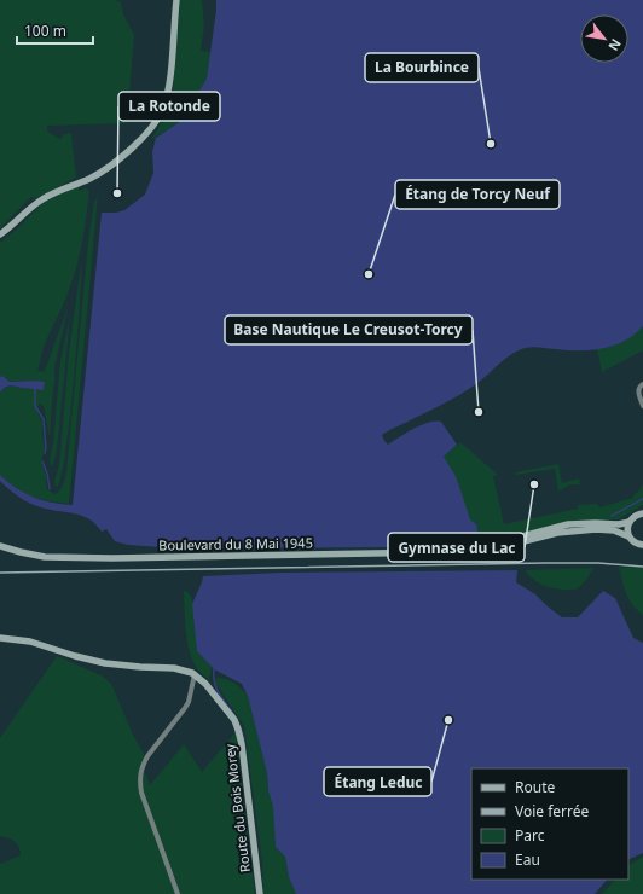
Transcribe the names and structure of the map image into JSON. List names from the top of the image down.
{
  "streets": {
    "main road": ["Boulevard du 8 Mai 1945", "Route du Bois Morey"]
  },
  "places": [
    "La Bourbince",
    "La Rotonde",
    "Étang de Torcy Neuf",
    "Base Nautique Le Creusot-Torcy",
    "Gymnase du Lac",
    "Étang Leduc"
  ],
  "legend": [
    "Route",
    "Voie ferrée",
    "Parc",
    "Eau"
  ],
  "scale_bar": "100 m",
  "north": "bottom right"
}
